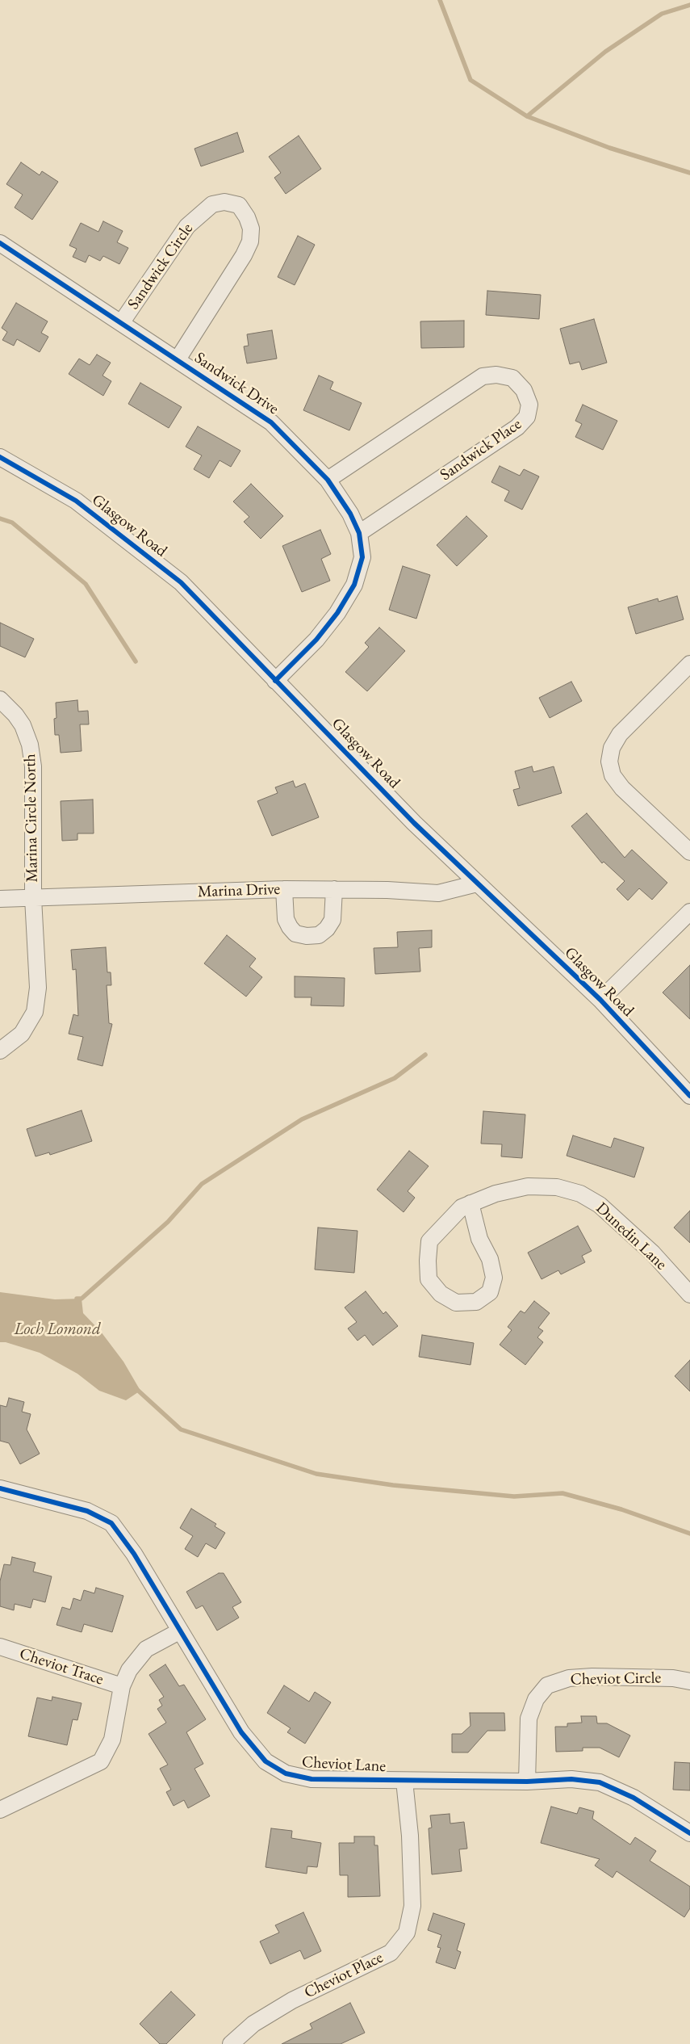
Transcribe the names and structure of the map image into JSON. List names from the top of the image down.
{
  "streets": {
    "street": [
      "Sandwick Circle",
      "Sandwick Drive",
      "Sandwick Place",
      "Glasgow Road",
      "Marina Circle North",
      "Marina Drive",
      "Dunedin Lane",
      "Cheviot Trace",
      "Cheviot Circle",
      "Cheviot Lane",
      "Cheviot Place"
    ]
  },
  "crossings": [
    ["Sandwick Circle", "Sandwick Drive"],
    ["Sandwick Drive", "Sandwick Place"],
    ["Sandwick Drive", "Glasgow Road"],
    ["Glasgow Road", "Marina Drive"],
    ["Marina Circle North", "Marina Drive"],
    ["Cheviot Circle", "Cheviot Lane"],
    ["Cheviot Lane", "Cheviot Place"]
  ],
  "water": ["Loch Lomond"]
}
